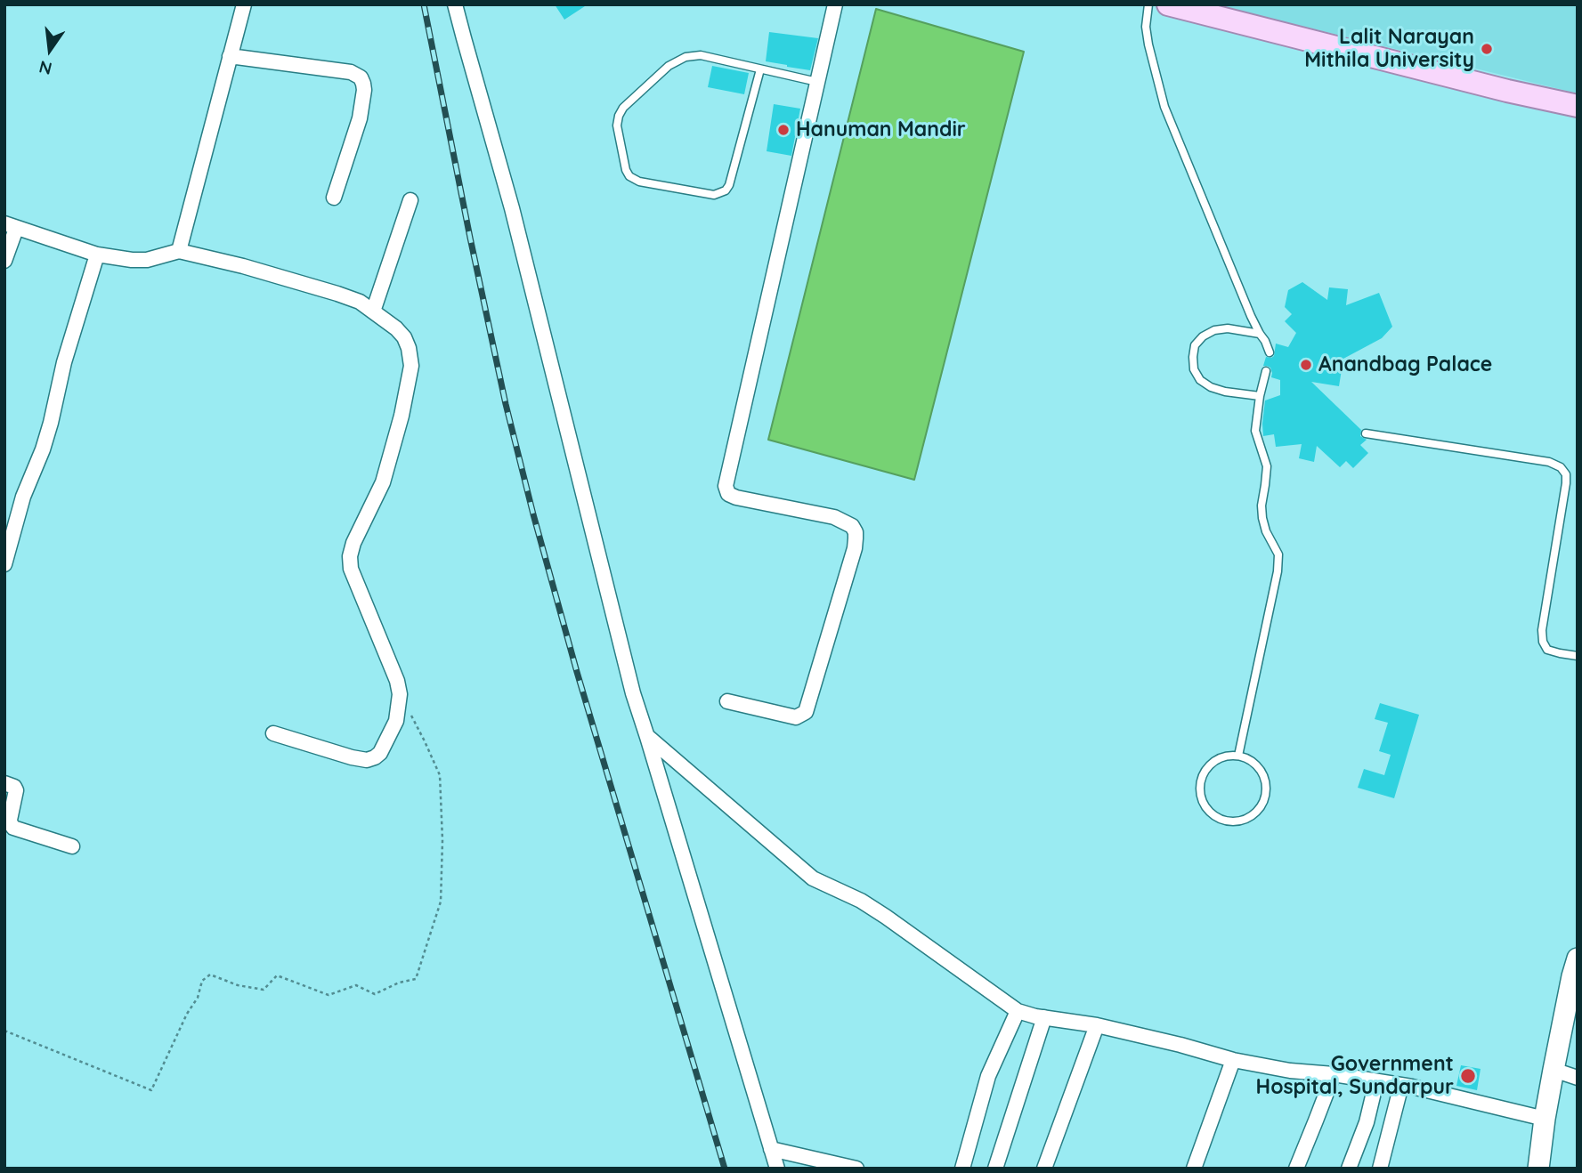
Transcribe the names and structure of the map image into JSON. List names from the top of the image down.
{
  "places": [
    "Lalit Narayan Mithila University",
    "Hanuman Mandir",
    "Anandbag Palace",
    "Government Hospital, Sundarpur"
  ],
  "north": "bottom"
}
